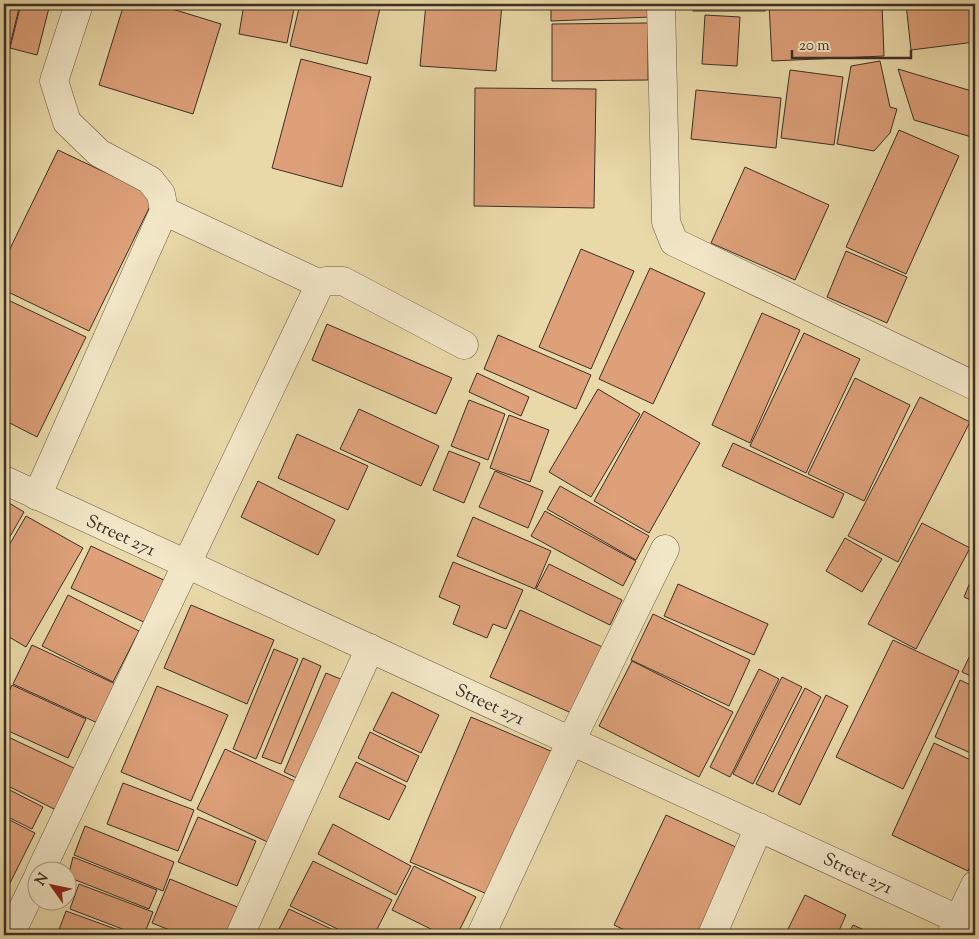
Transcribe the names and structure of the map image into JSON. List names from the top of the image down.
{
  "streets": {
    "street": ["Street 271"]
  },
  "scale_bar": "20 m",
  "north": "top left"
}
